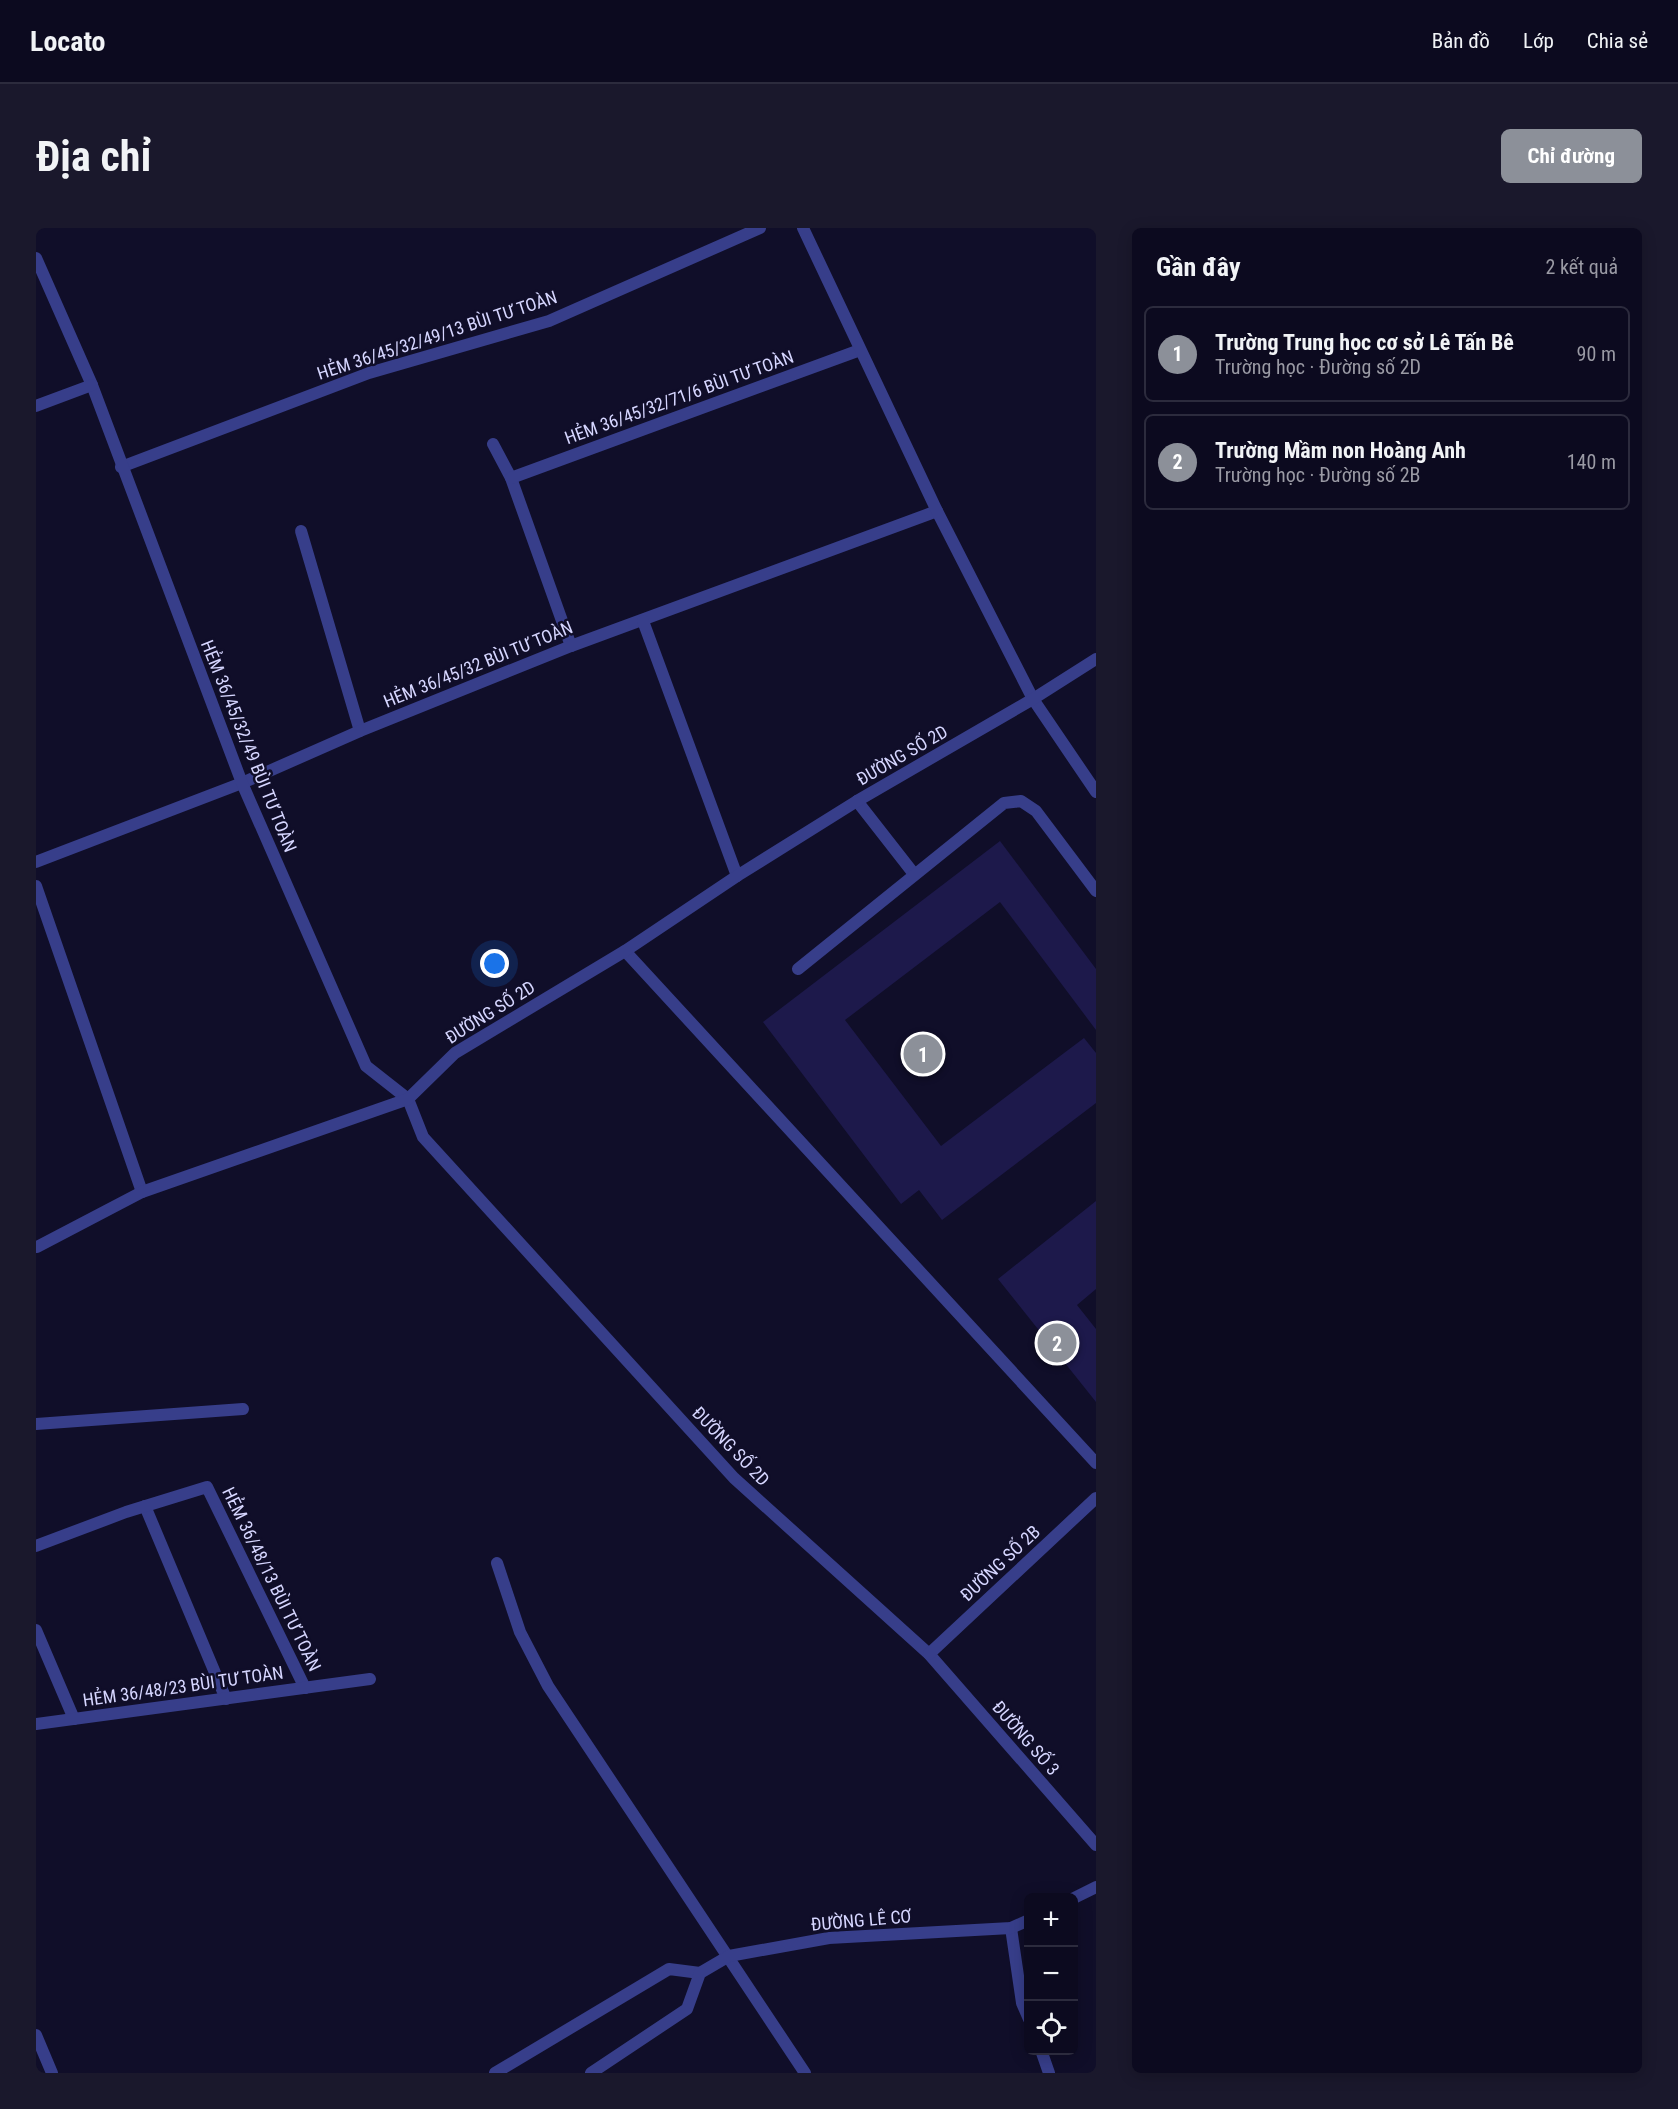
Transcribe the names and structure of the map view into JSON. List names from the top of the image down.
{
  "streets": {
    "street": [
      "HẺM 36/45/32/49/13 BÙI TƯ TOÀN",
      "HẺM 36/45/32/71/6 BÙI TƯ TOÀN",
      "HẺM 36/45/32 BÙI TƯ TOÀN",
      "HẺM 36/45/32/49 BÙI TƯ TOÀN",
      "ĐƯỜNG SỐ 2D",
      "ĐƯỜNG SỐ 2B",
      "HẺM 36/48/13 BÙI TƯ TOÀN",
      "HẺM 36/48/23 BÙI TƯ TOÀN",
      "ĐƯỜNG SỐ 3",
      "ĐƯỜNG LÊ CƠ"
    ]
  },
  "crossings": [
    ["HẺM 36/45/32/49/13 BÙI TƯ TOÀN", "HẺM 36/45/32/49 BÙI TƯ TOÀN"],
    ["HẺM 36/45/32 BÙI TƯ TOÀN", "HẺM 36/45/32/49 BÙI TƯ TOÀN"],
    ["HẺM 36/45/32/49 BÙI TƯ TOÀN", "ĐƯỜNG SỐ 2D"],
    ["ĐƯỜNG SỐ 2D", "ĐƯỜNG SỐ 2B"],
    ["ĐƯỜNG SỐ 2D", "ĐƯỜNG SỐ 3"],
    ["ĐƯỜNG SỐ 2B", "ĐƯỜNG SỐ 3"],
    ["HẺM 36/48/13 BÙI TƯ TOÀN", "HẺM 36/48/23 BÙI TƯ TOÀN"]
  ],
  "page": {
    "header": "Locato",
    "nav": ["Bản đồ", "Lớp", "Chia sẻ"],
    "buttons": "Chỉ đường",
    "title": "Địa chỉ",
    "heading": ["Gần đây", "2 kết quả"],
    "list": [
      {
        "mark": "1",
        "name": "Trường Trung học cơ sở Lê Tấn Bê",
        "note": "Trường học · Đường số 2D",
        "value": "90 m"
      },
      {
        "mark": "2",
        "name": "Trường Mầm non Hoàng Anh",
        "note": "Trường học · Đường số 2B",
        "value": "140 m"
      }
    ],
    "pins": ["1", "2"],
    "map_buttons": ["+", "−"]
  }
}
